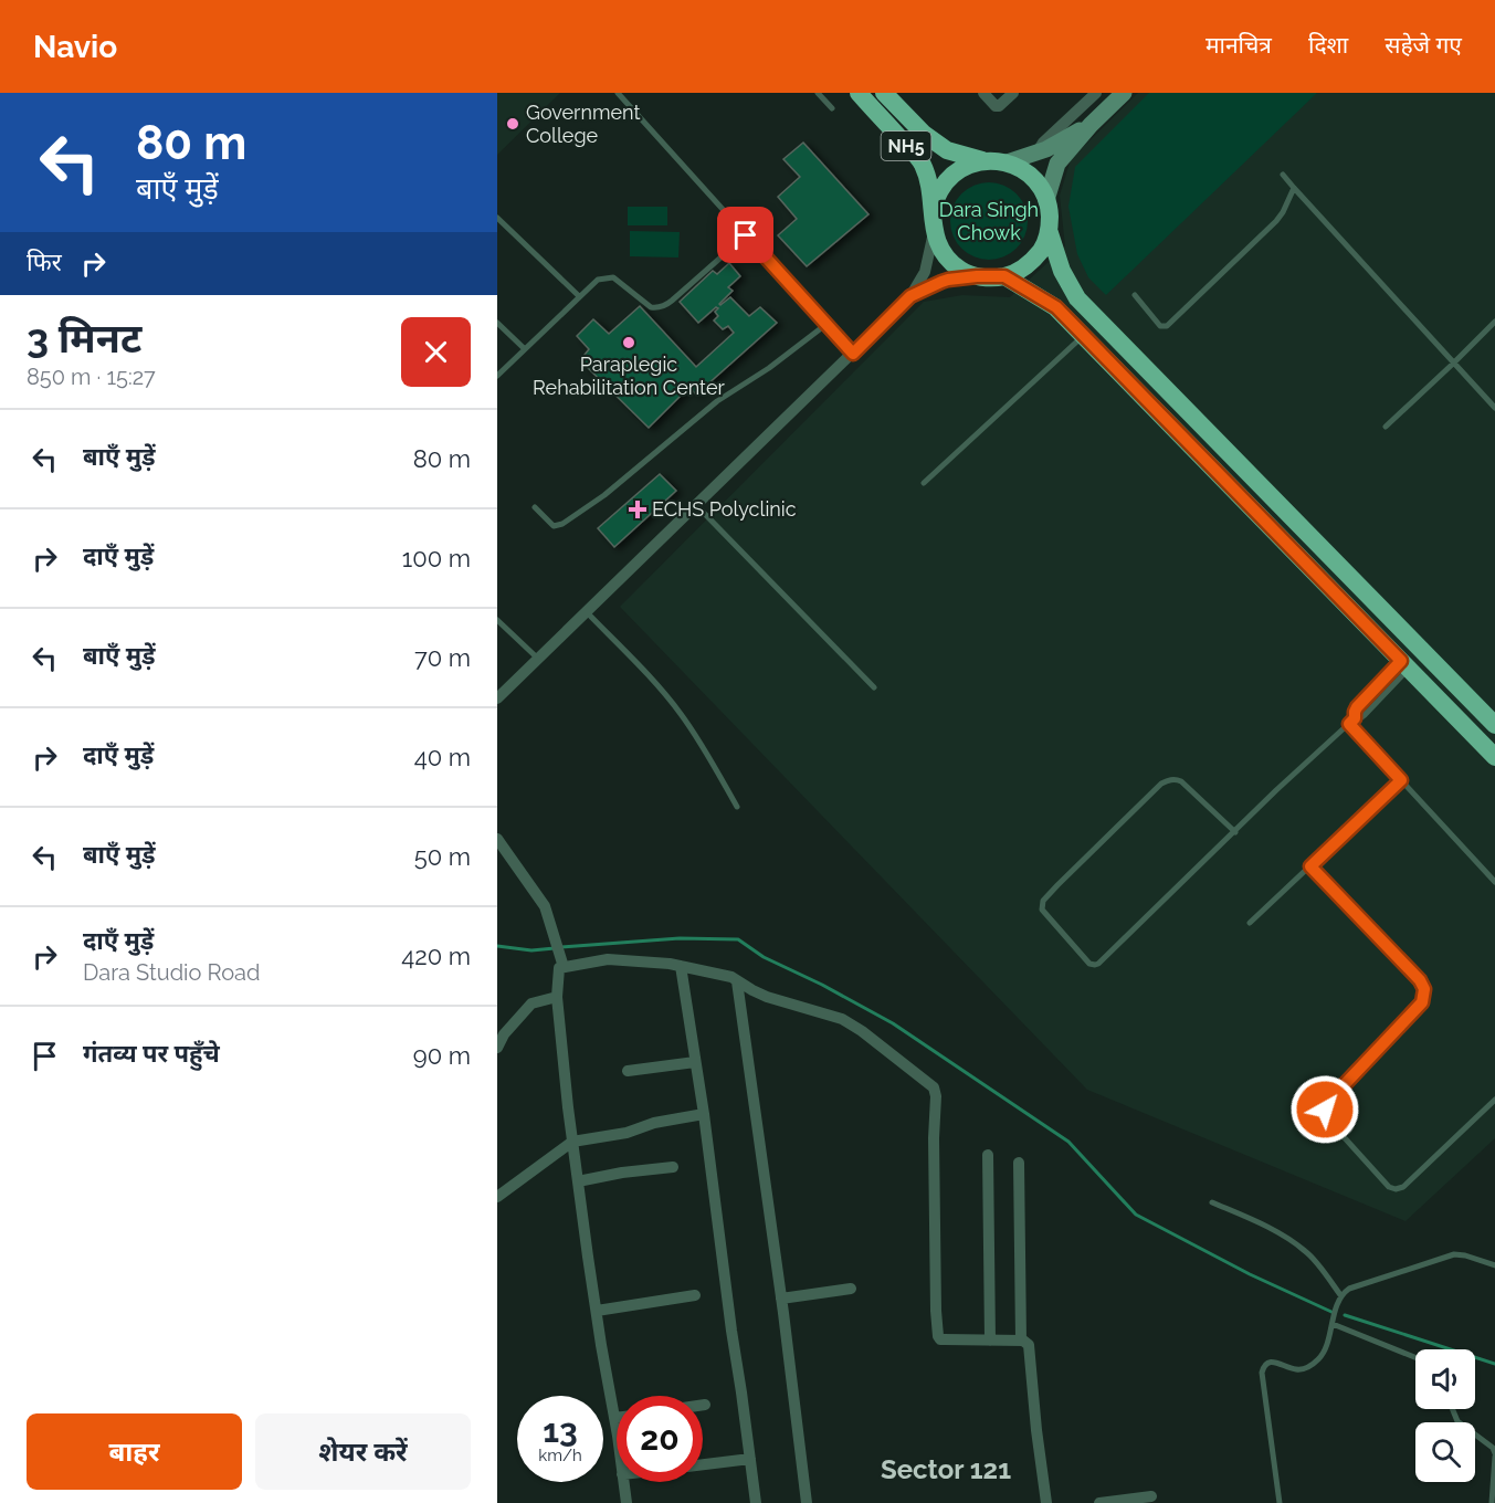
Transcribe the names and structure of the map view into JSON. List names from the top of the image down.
{
  "streets": {
    "highway": ["NH5"]
  },
  "districts": ["Sector 121"],
  "parks": ["Dara Singh Chowk"],
  "places": {
    "other": ["Government College", "Paraplegic Rehabilitation Center"],
    "health": ["ECHS Polyclinic"]
  },
  "page": {
    "header": "Navio",
    "nav": ["मानचित्र", "दिशा", "सहेजे गए"],
    "turn": ["80 m", "बाएँ मुड़ें"],
    "then": "फिर",
    "heading": ["3 मिनट", "850 m · 15:27"],
    "list": [
      {
        "name": "बाएँ मुड़ें",
        "value": "80 m"
      },
      {
        "name": "दाएँ मुड़ें",
        "value": "100 m"
      },
      {
        "name": "बाएँ मुड़ें",
        "value": "70 m"
      },
      {
        "name": "दाएँ मुड़ें",
        "value": "40 m"
      },
      {
        "name": "बाएँ मुड़ें",
        "value": "50 m"
      },
      {
        "name": "दाएँ मुड़ें",
        "note": "Dara Studio Road",
        "value": "420 m"
      },
      {
        "name": "गंतव्य पर पहुँचे",
        "value": "90 m"
      }
    ],
    "speed": "13 km/h",
    "limit": "20",
    "buttons": ["बाहर", "शेयर करें"]
  }
}
